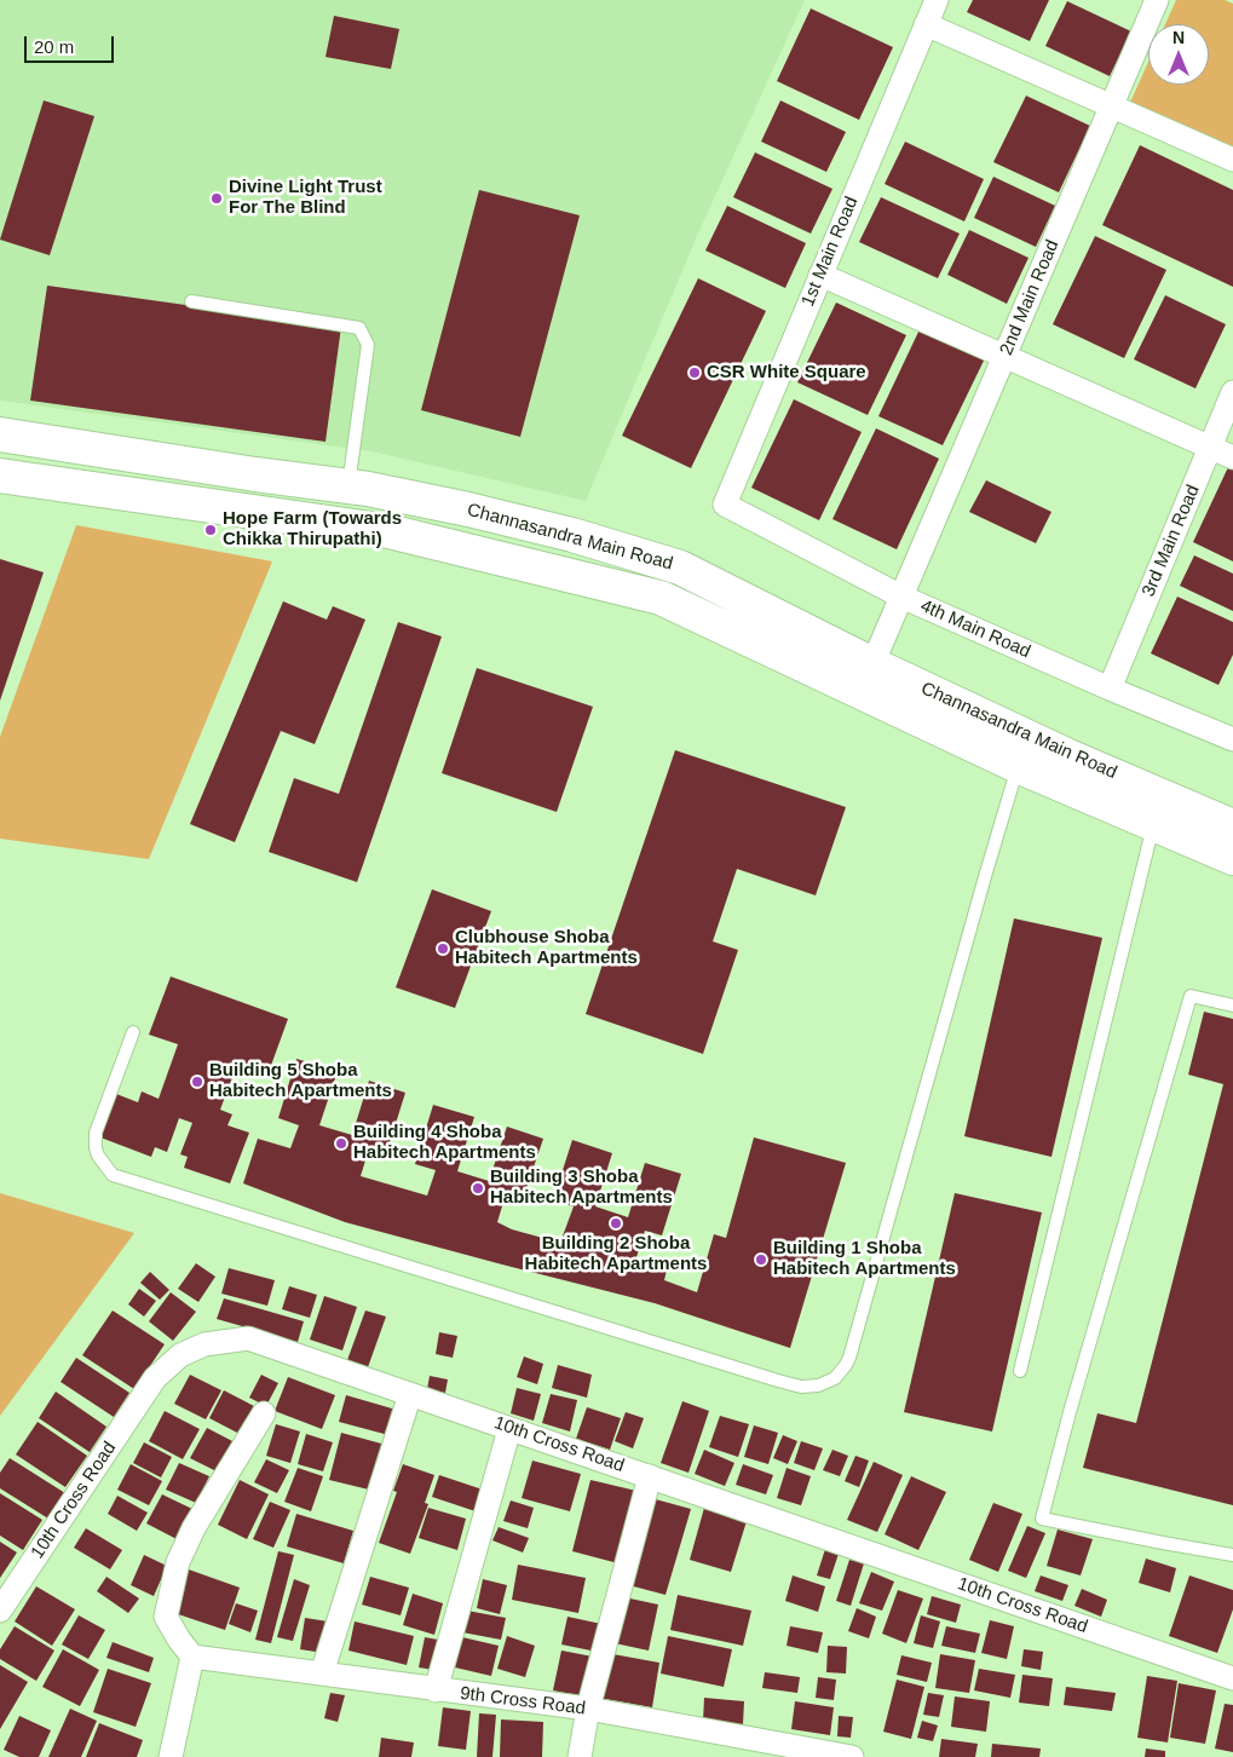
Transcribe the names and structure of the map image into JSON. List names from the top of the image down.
{
  "streets": {
    "main road": ["Channasandra Main Road"],
    "street": [
      "1st Main Road",
      "2nd Main Road",
      "3rd Main Road",
      "4th Main Road",
      "10th Cross Road",
      "9th Cross Road"
    ]
  },
  "crossings": [
    ["1st Main Road", "4th Main Road"],
    ["2nd Main Road", "Channasandra Main Road"],
    ["2nd Main Road", "4th Main Road"],
    ["3rd Main Road", "4th Main Road"]
  ],
  "places": [
    "Divine Light Trust For The Blind",
    "CSR White Square",
    "Hope Farm (Towards Chikka Thirupathi)",
    "Clubhouse Shoba Habitech Apartments",
    "Building 5 Shoba Habitech Apartments",
    "Building 4 Shoba Habitech Apartments",
    "Building 3 Shoba Habitech Apartments",
    "Building 2 Shoba Habitech Apartments",
    "Building 1 Shoba Habitech Apartments"
  ],
  "scale_bar": "20 m",
  "north": "top"
}
